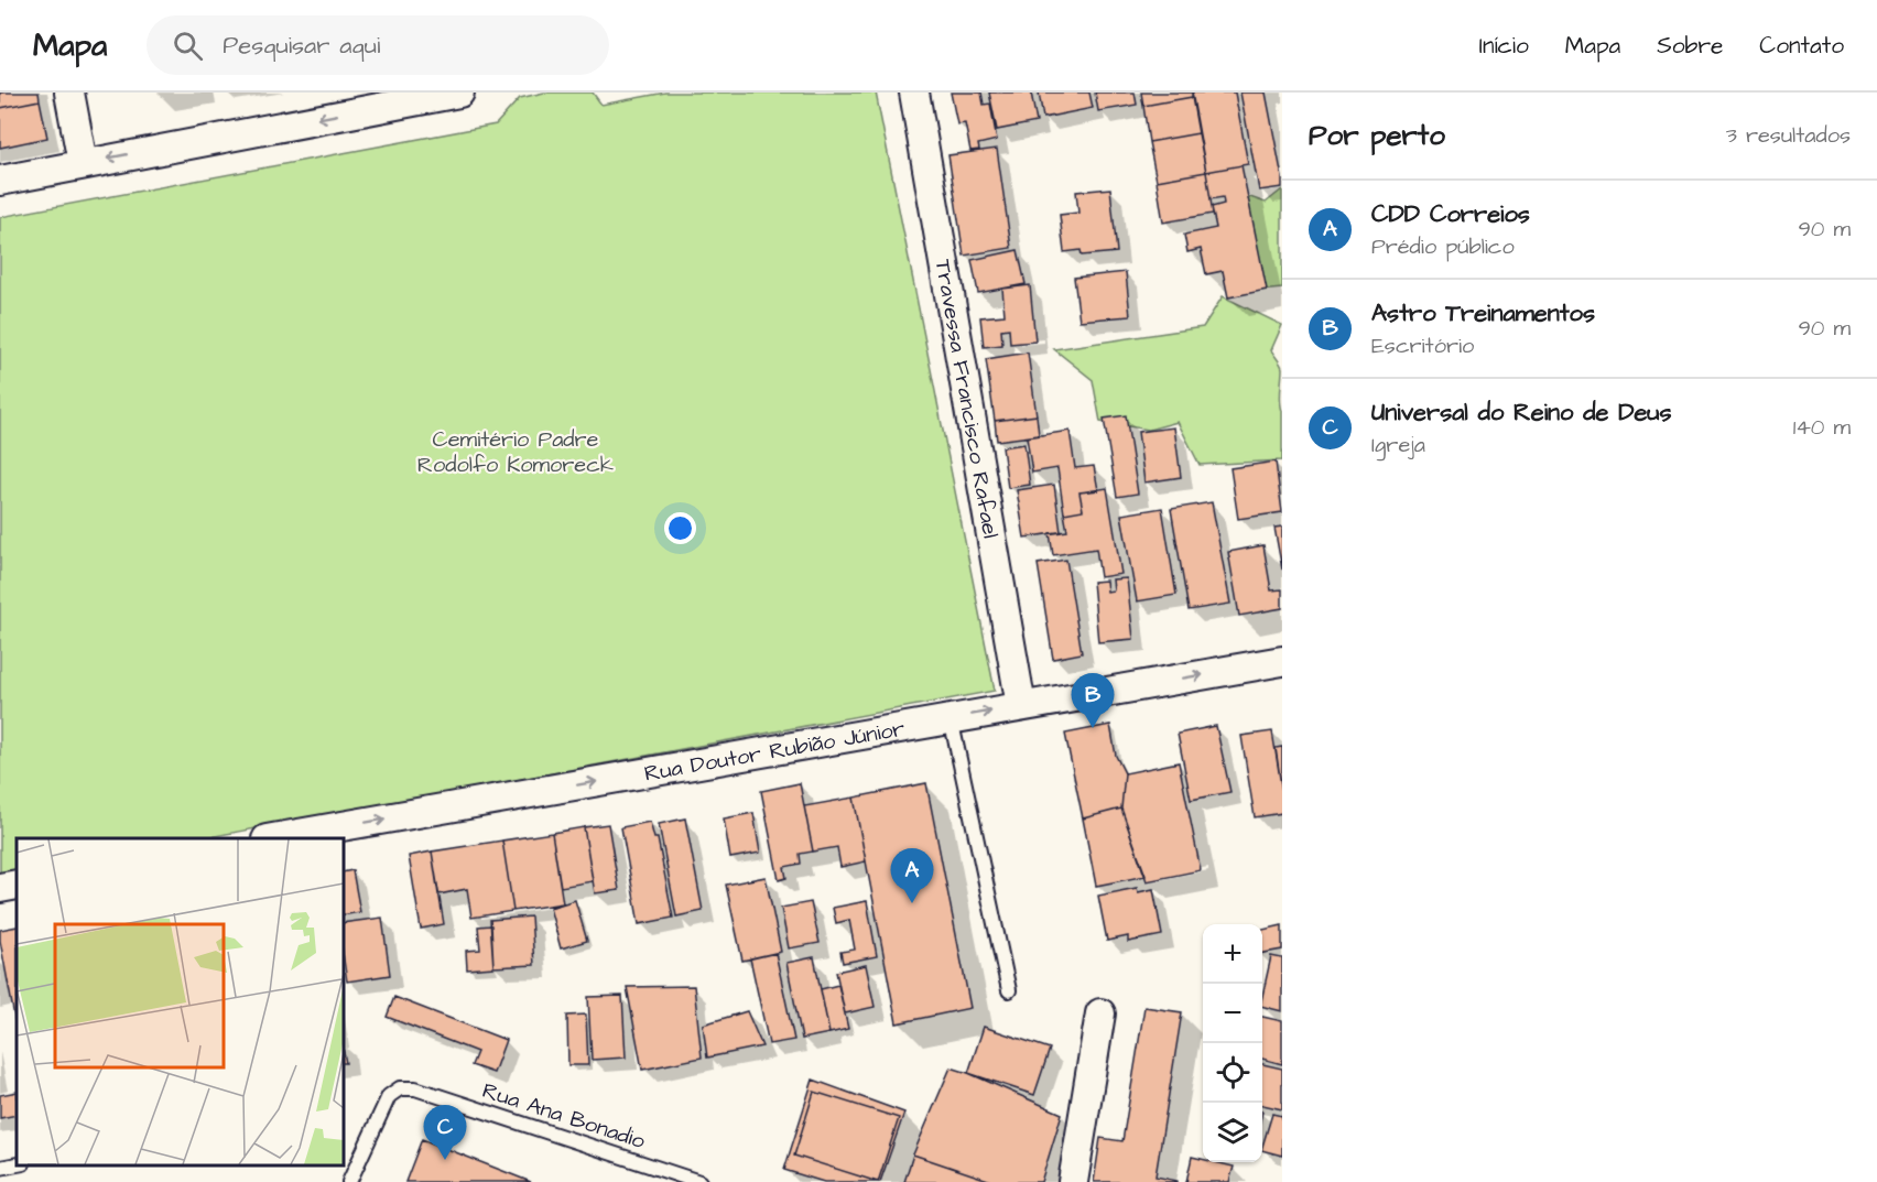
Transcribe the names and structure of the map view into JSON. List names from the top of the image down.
{
  "streets": {
    "street": ["Travessa Francisco Rafael", "Rua Doutor Rubião Júnior"],
    "lane": ["Rua Ana Bonadio"]
  },
  "crossings": [
    ["Travessa Francisco Rafael", "Rua Doutor Rubião Júnior"]
  ],
  "one_way": ["Rua Doutor Rubião Júnior"],
  "parks": ["Cemitério Padre Rodolfo Komoreck"],
  "page": {
    "header": "Mapa",
    "search": "Pesquisar aqui",
    "nav": [
      "Início",
      "Mapa",
      "Sobre",
      "Contato"
    ],
    "heading": ["Por perto", "3 resultados"],
    "list": [
      {
        "mark": "A",
        "name": "CDD Correios",
        "note": "Prédio público",
        "value": "90 m"
      },
      {
        "mark": "B",
        "name": "Astro Treinamentos",
        "note": "Escritório",
        "value": "90 m"
      },
      {
        "mark": "C",
        "name": "Universal do Reino de Deus",
        "note": "Igreja",
        "value": "140 m"
      }
    ],
    "pins": ["B", "A", "C"],
    "map_buttons": ["+", "−"]
  }
}
